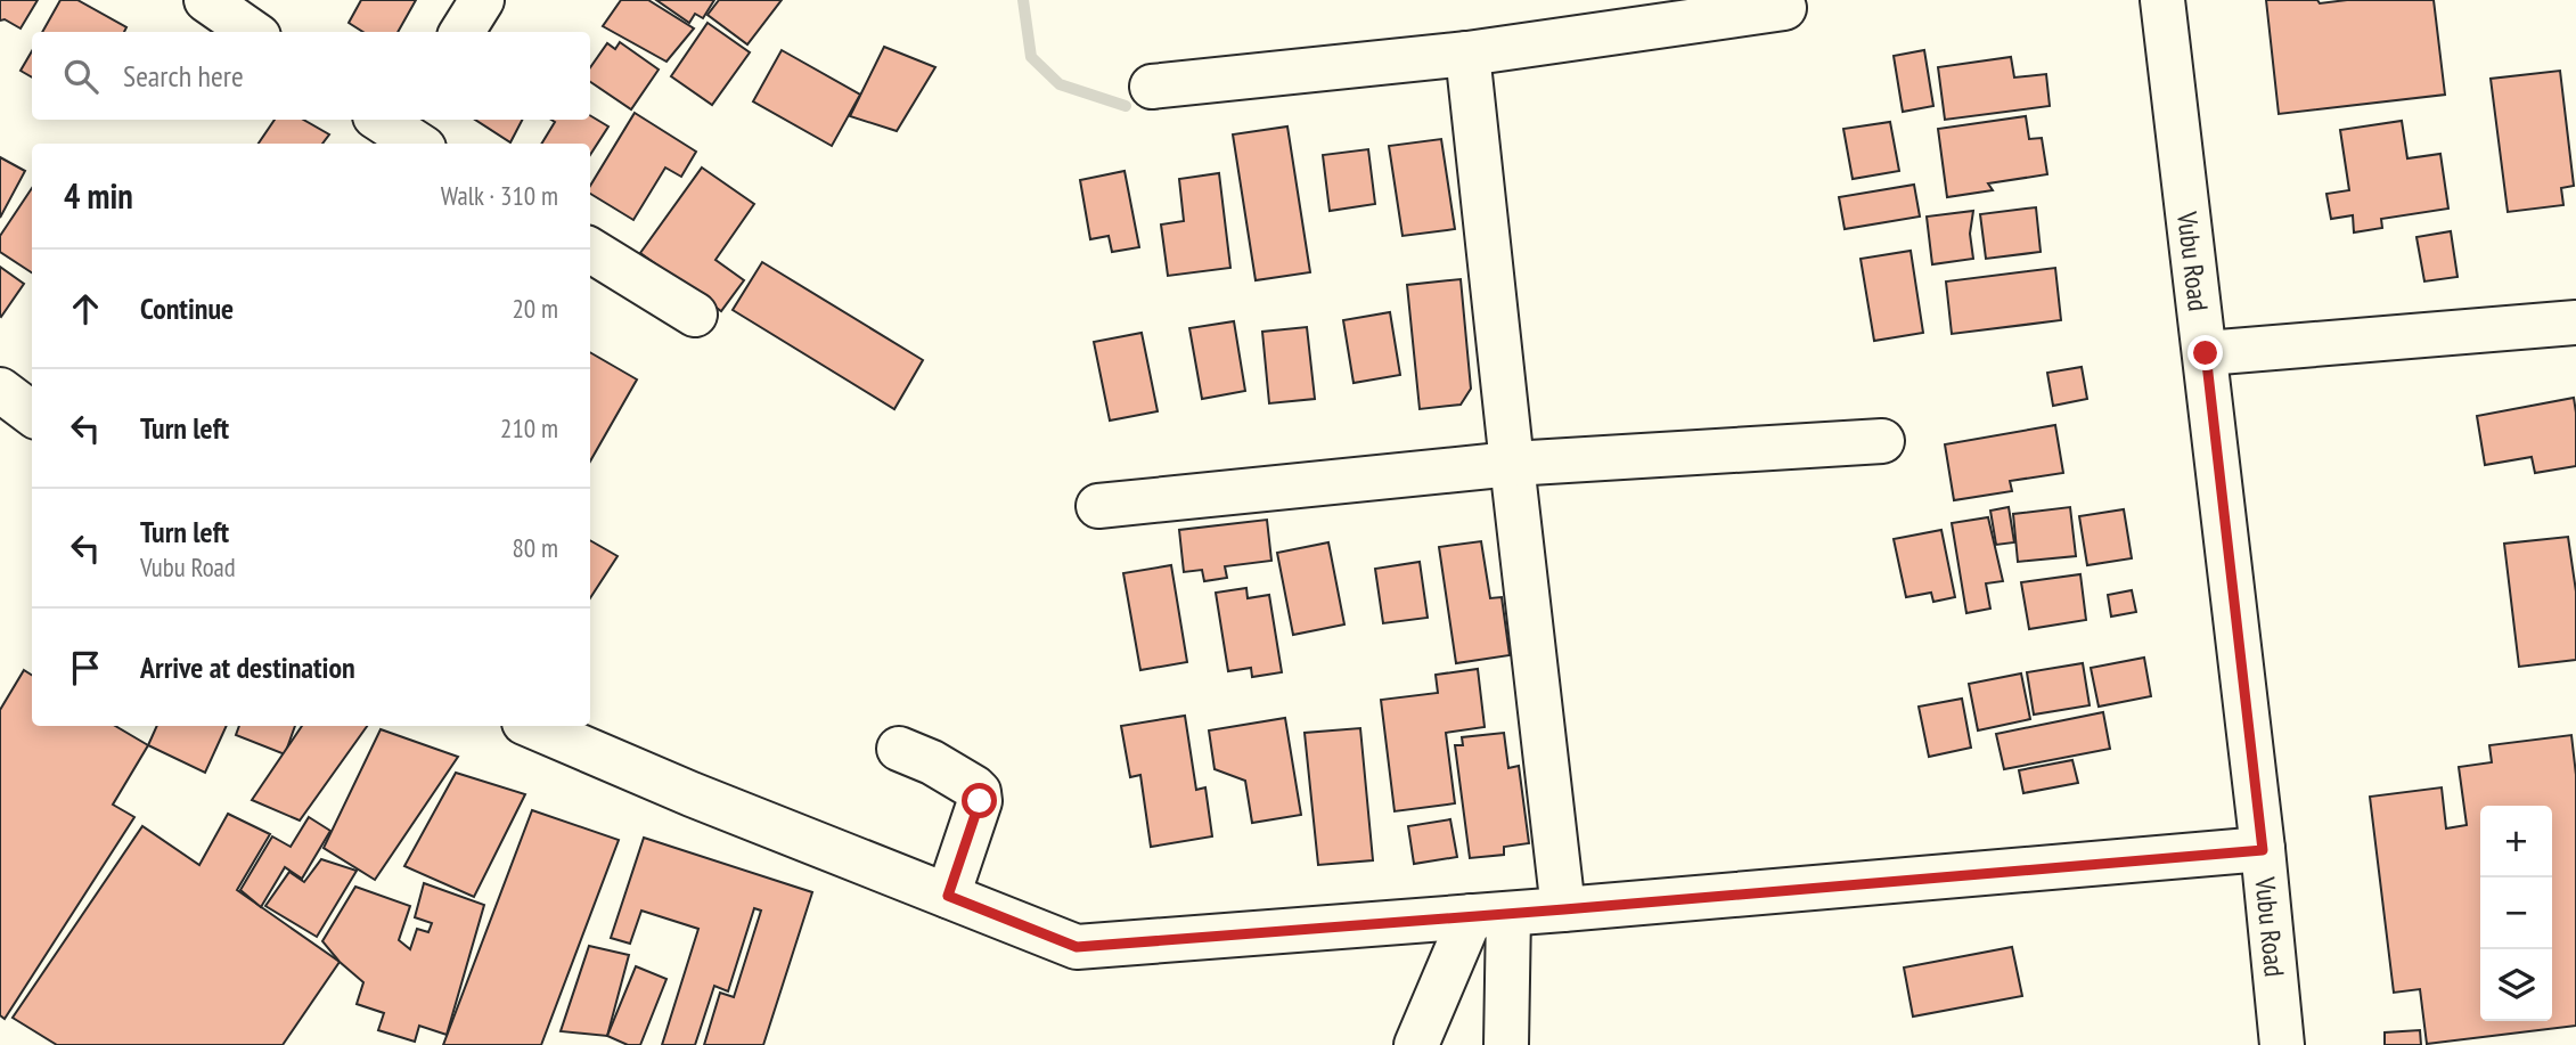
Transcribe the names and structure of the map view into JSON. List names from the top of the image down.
{
  "streets": {
    "street": ["Vubu Road"]
  },
  "page": {
    "search": "Search here",
    "heading": ["4 min", "Walk · 310 m"],
    "list": [
      ["Continue", "20 m"],
      ["Turn left", "210 m"],
      ["Turn left", "Vubu Road", "80 m"],
      "Arrive at destination"
    ],
    "map_buttons": ["+", "−"]
  }
}
